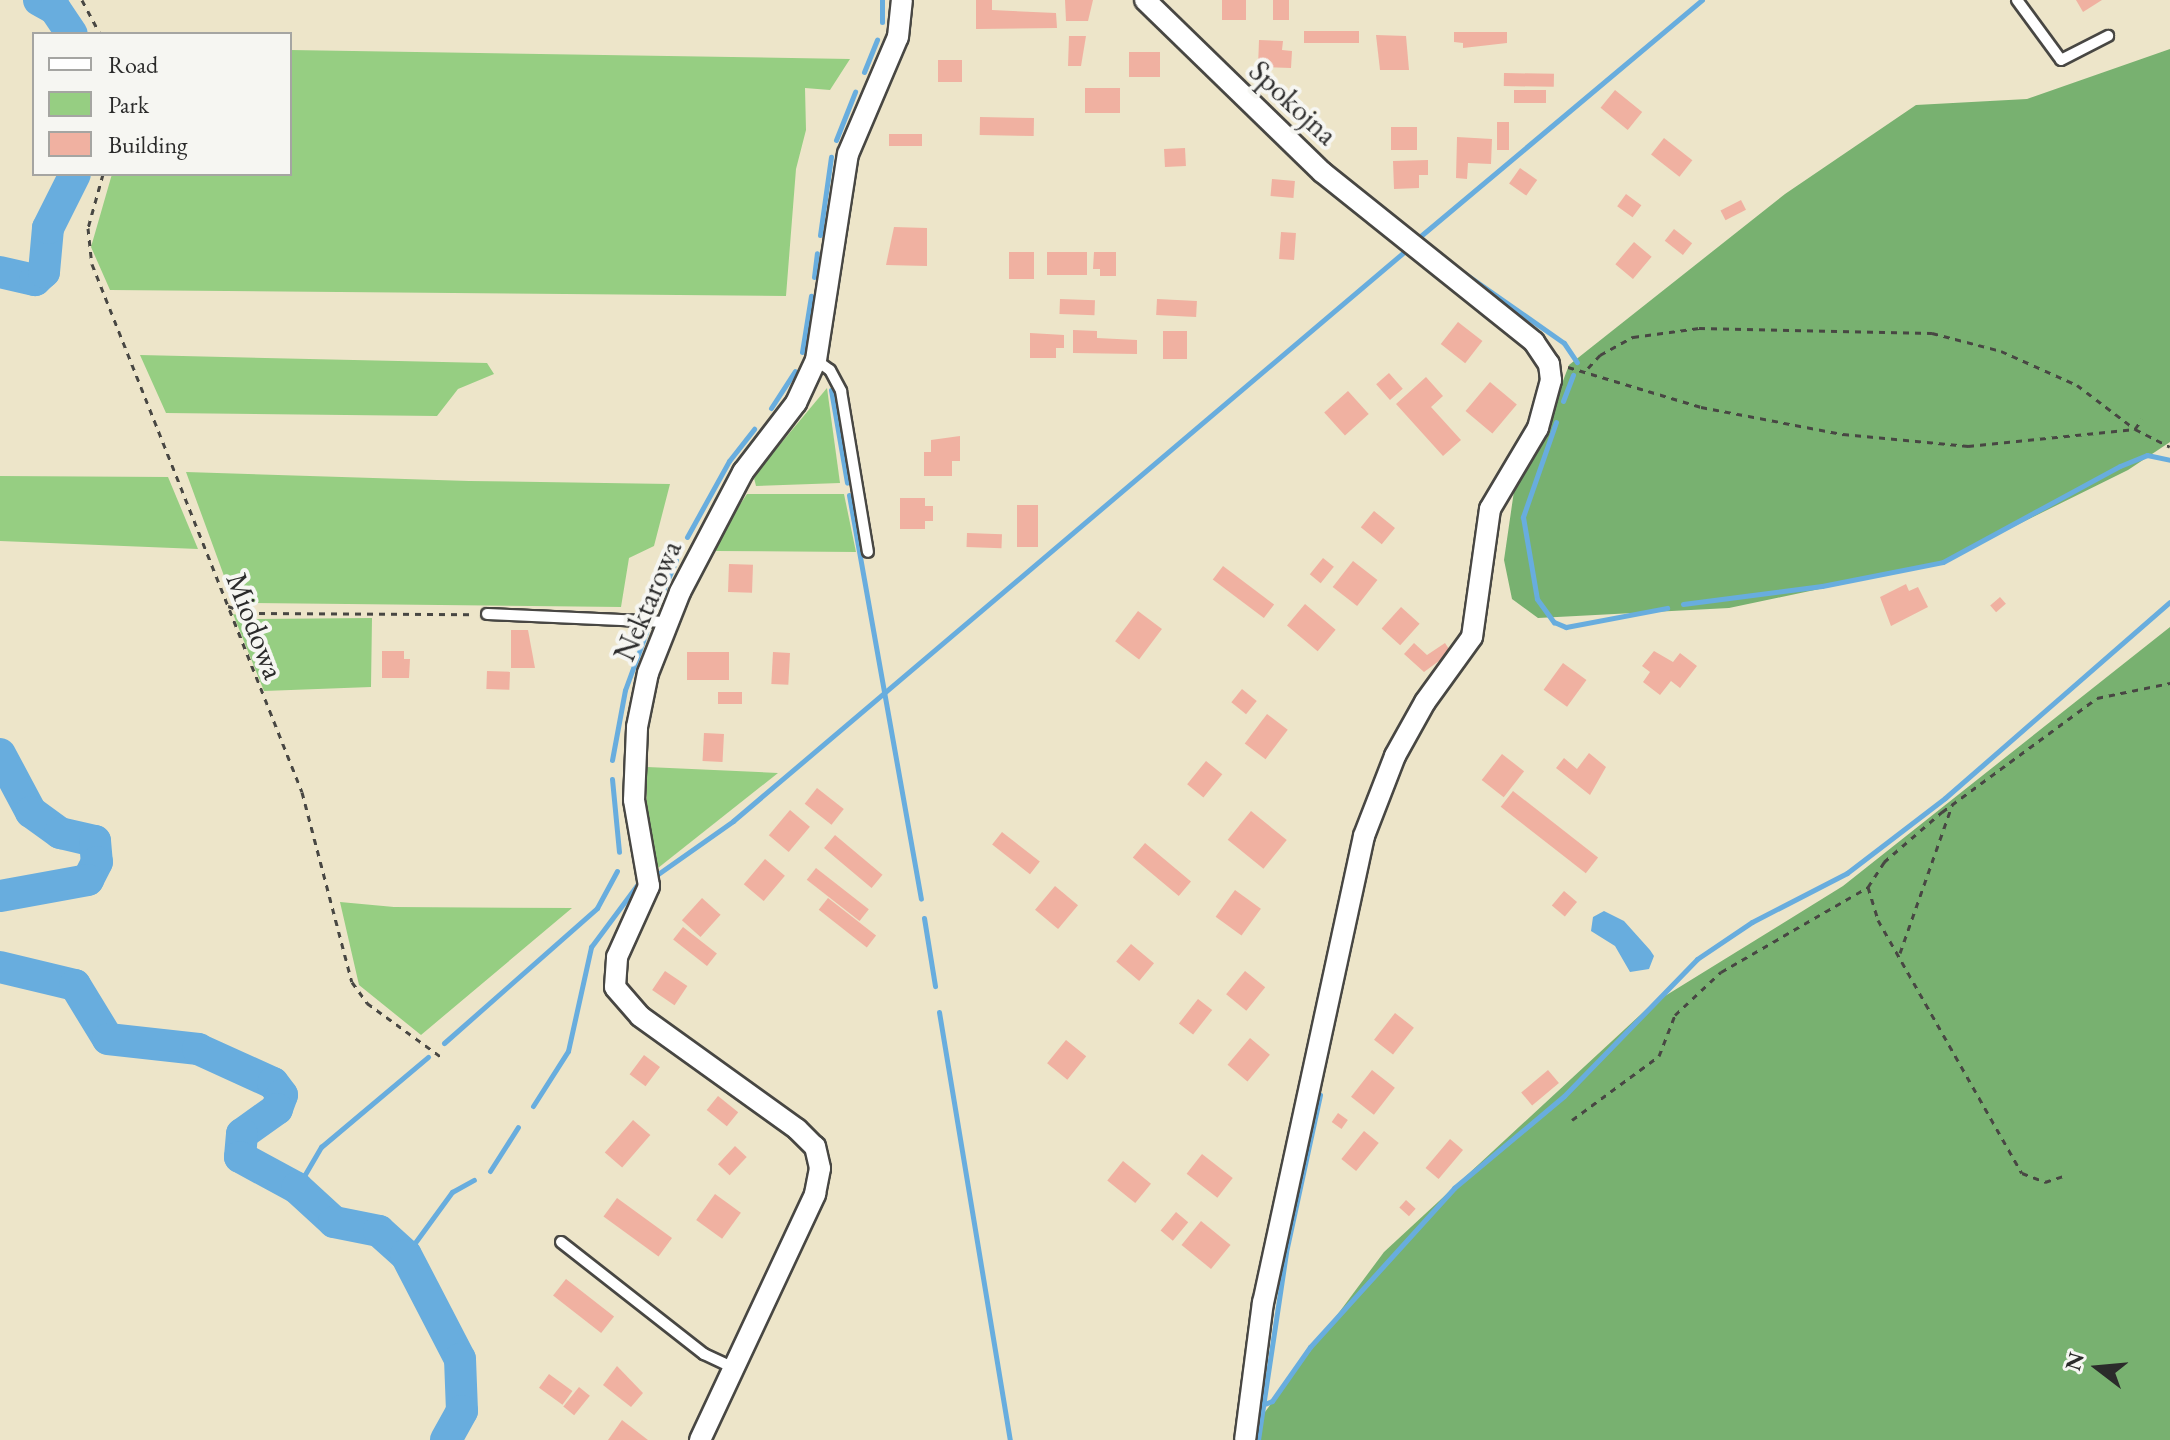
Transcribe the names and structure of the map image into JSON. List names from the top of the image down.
{
  "streets": {
    "street": ["Spokojna", "Nektarowa"],
    "path": ["Miodowa"]
  },
  "legend": ["Road", "Park", "Building"],
  "north": "left"
}
